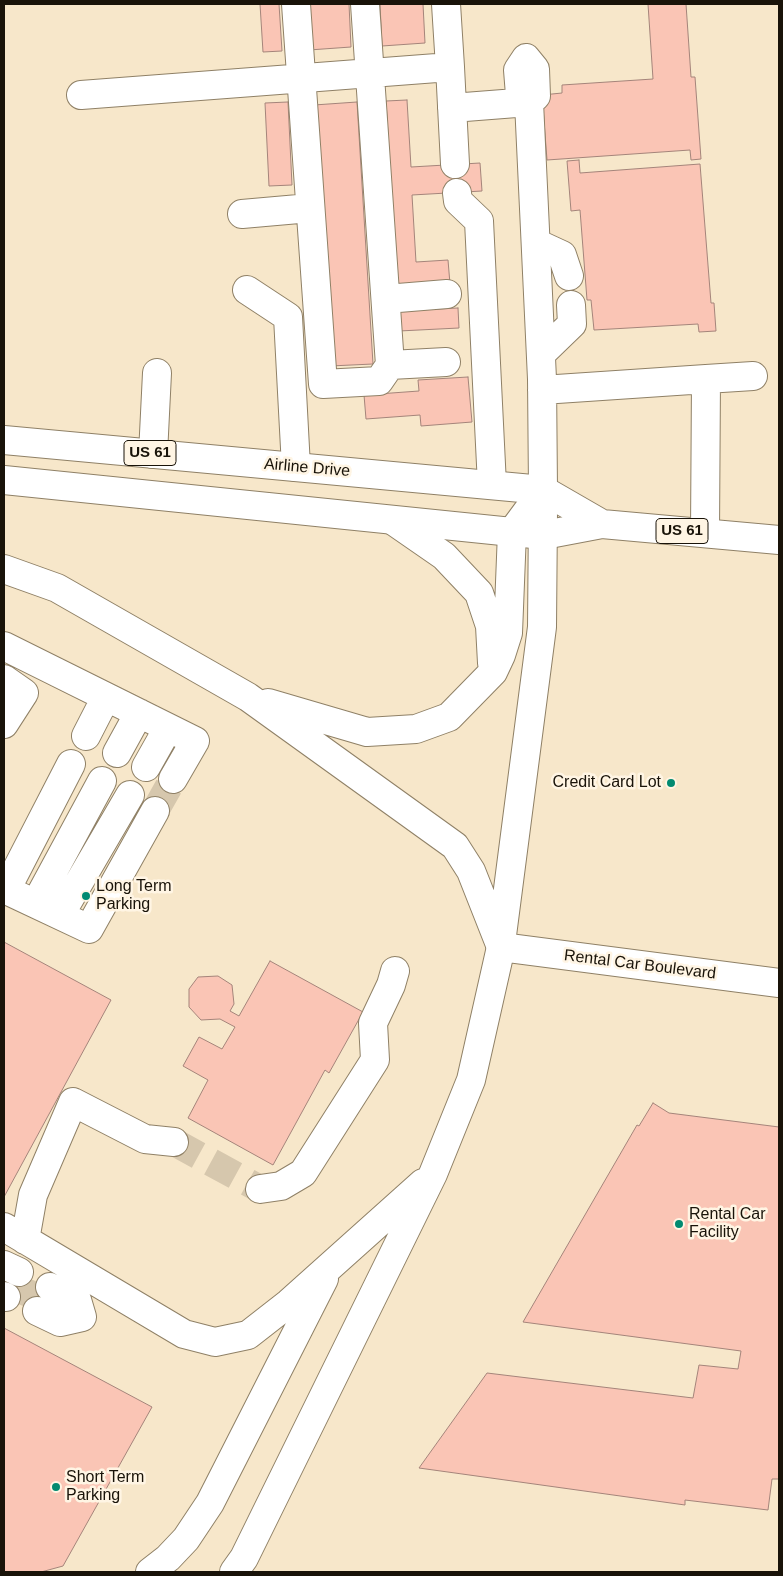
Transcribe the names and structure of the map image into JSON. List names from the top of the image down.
{
  "streets": {
    "main road": ["US 61", "Airline Drive", "Rental Car Boulevard"]
  },
  "places": [
    "Credit Card Lot",
    "Long Term Parking",
    "Rental Car Facility",
    "Short Term Parking"
  ]
}
